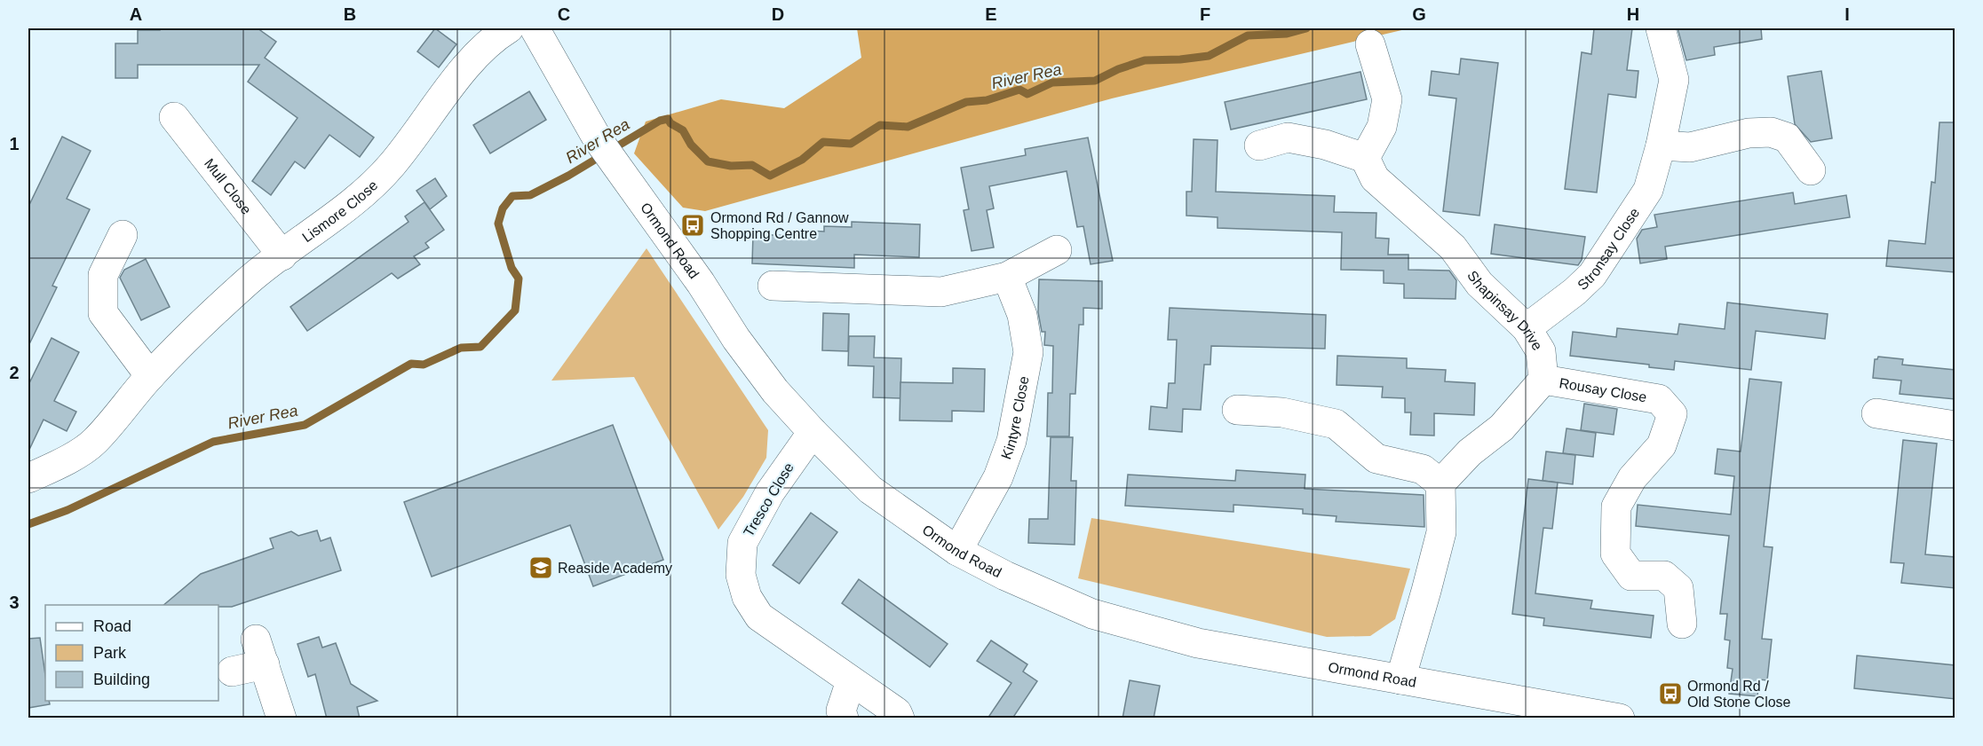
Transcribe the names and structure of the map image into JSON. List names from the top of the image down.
{
  "streets": {
    "street": [
      "Mull Close",
      "Lismore Close",
      "Ormond Road",
      "Stronsay Close",
      "Shapinsay Drive",
      "Rousay Close",
      "Kintyre Close",
      "Tresco Close"
    ]
  },
  "crossings": [
    ["Mull Close", "Lismore Close"],
    ["Ormond Road", "Kintyre Close"],
    ["Ormond Road", "Tresco Close"],
    ["Stronsay Close", "Shapinsay Drive"],
    ["Shapinsay Drive", "Rousay Close"]
  ],
  "water": ["River Rea"],
  "places": {
    "bus stop": ["Ormond Rd / Gannow Shopping Centre", "Ormond Rd / Old Stone Close"],
    "school or university": ["Reaside Academy"]
  },
  "legend": ["Road", "Park", "Building"],
  "grid": {
    "columns": [
      "A",
      "B",
      "C",
      "D",
      "E",
      "F",
      "G",
      "H",
      "I"
    ],
    "rows": ["1", "2", "3"]
  }
}
